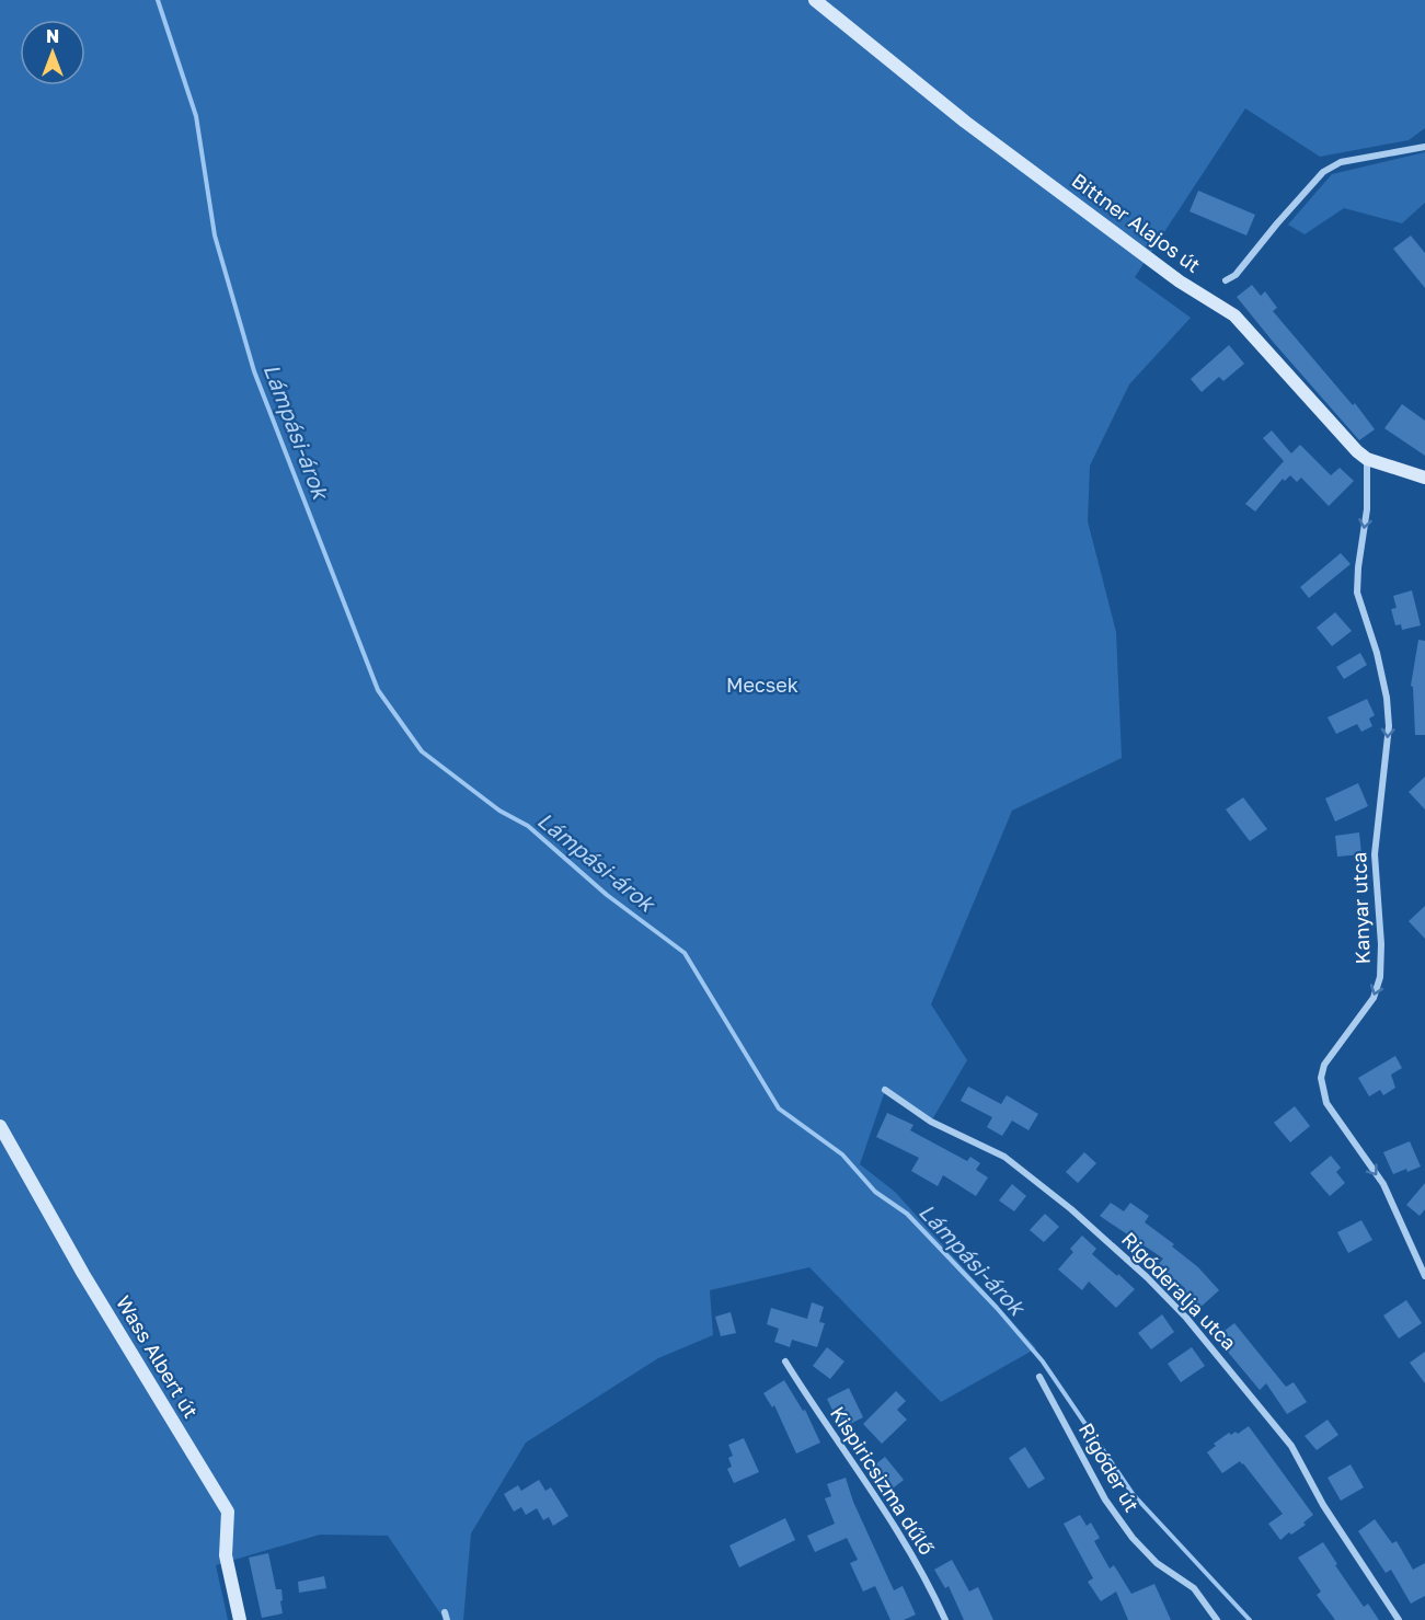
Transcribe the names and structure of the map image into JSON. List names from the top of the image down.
{
  "streets": {
    "street": [
      "Bittner Alajos út",
      "Kanyar utca",
      "Rigóderalja utca",
      "Wass Albert út",
      "Rigóder út",
      "Kispiricsizma dűlő"
    ]
  },
  "crossings": [
    ["Bittner Alajos út", "Kanyar utca"]
  ],
  "one_way": ["Kanyar utca"],
  "water": ["Lámpási-árok"],
  "parks": ["Mecsek"],
  "north": "top"
}
